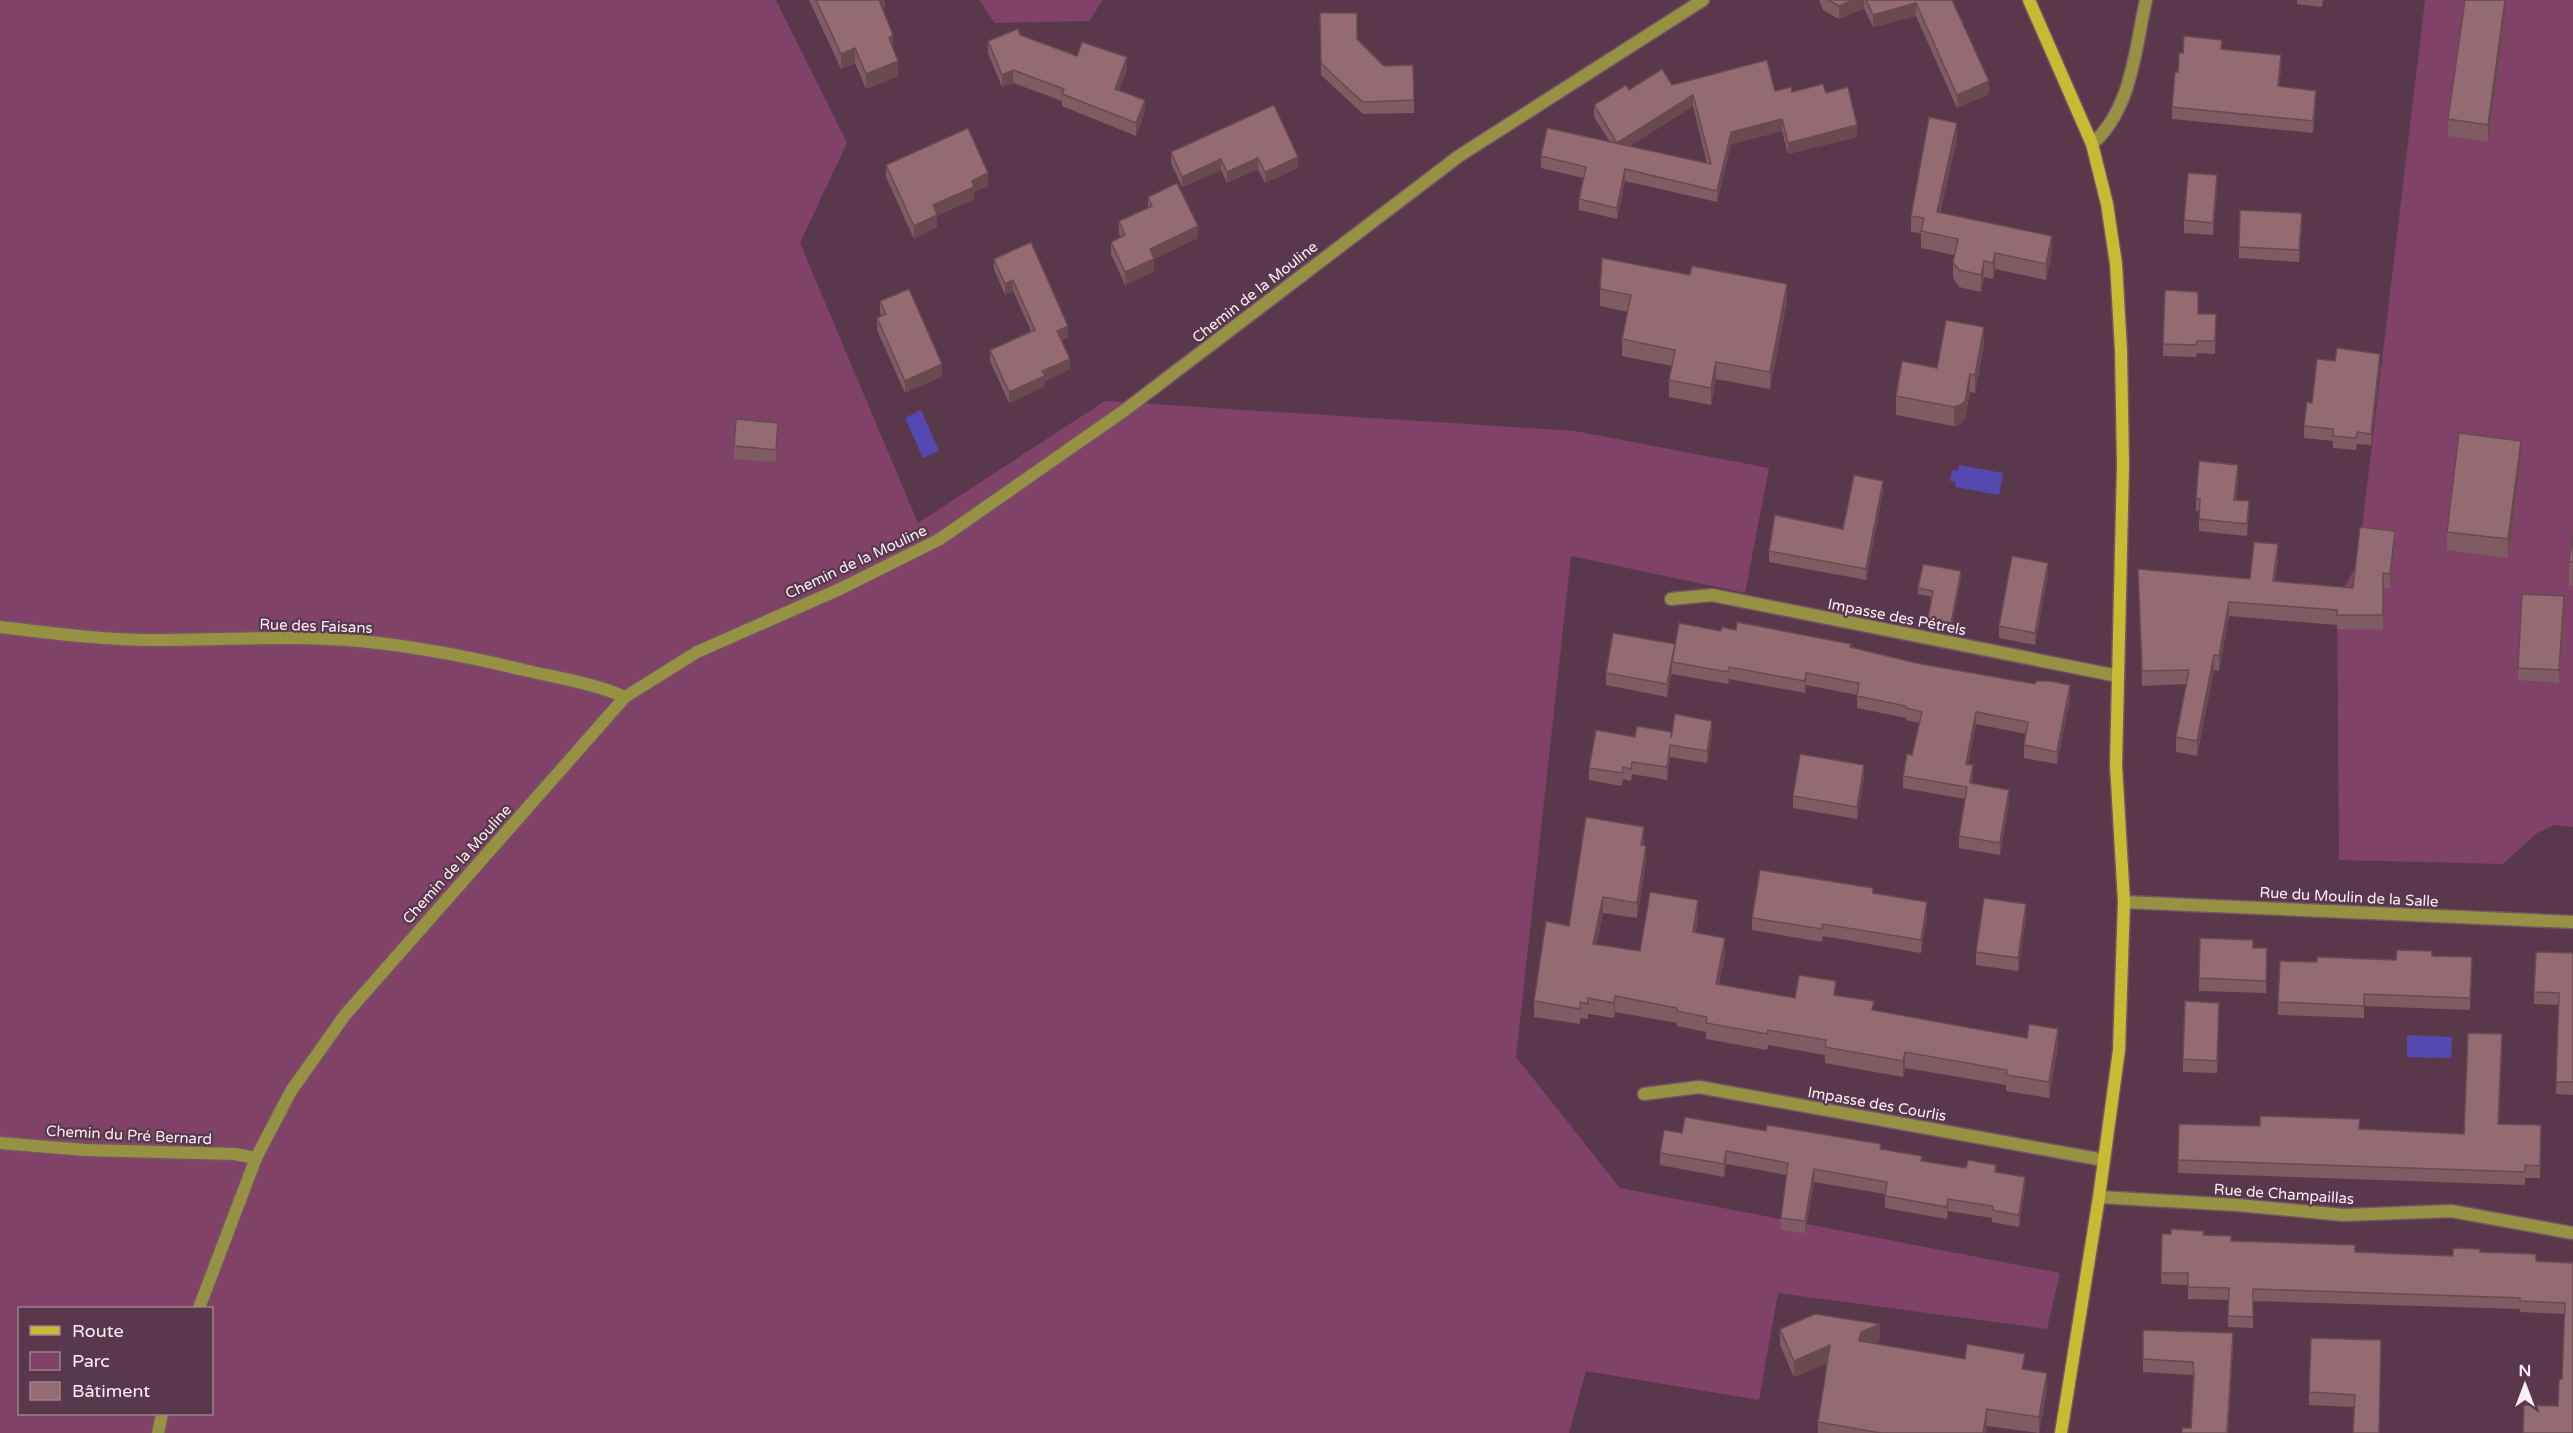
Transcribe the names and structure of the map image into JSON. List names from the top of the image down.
{
  "streets": {
    "street": [
      "Chemin de la Mouline",
      "Impasse des Pétrels",
      "Rue des Faisans",
      "Rue du Moulin de la Salle",
      "Impasse des Courlis",
      "Chemin du Pré Bernard",
      "Rue de Champaillas"
    ]
  },
  "crossings": [
    ["Chemin de la Mouline", "Rue des Faisans"],
    ["Chemin de la Mouline", "Chemin du Pré Bernard"]
  ],
  "legend": ["Route", "Parc", "Bâtiment"],
  "north": "top"
}
